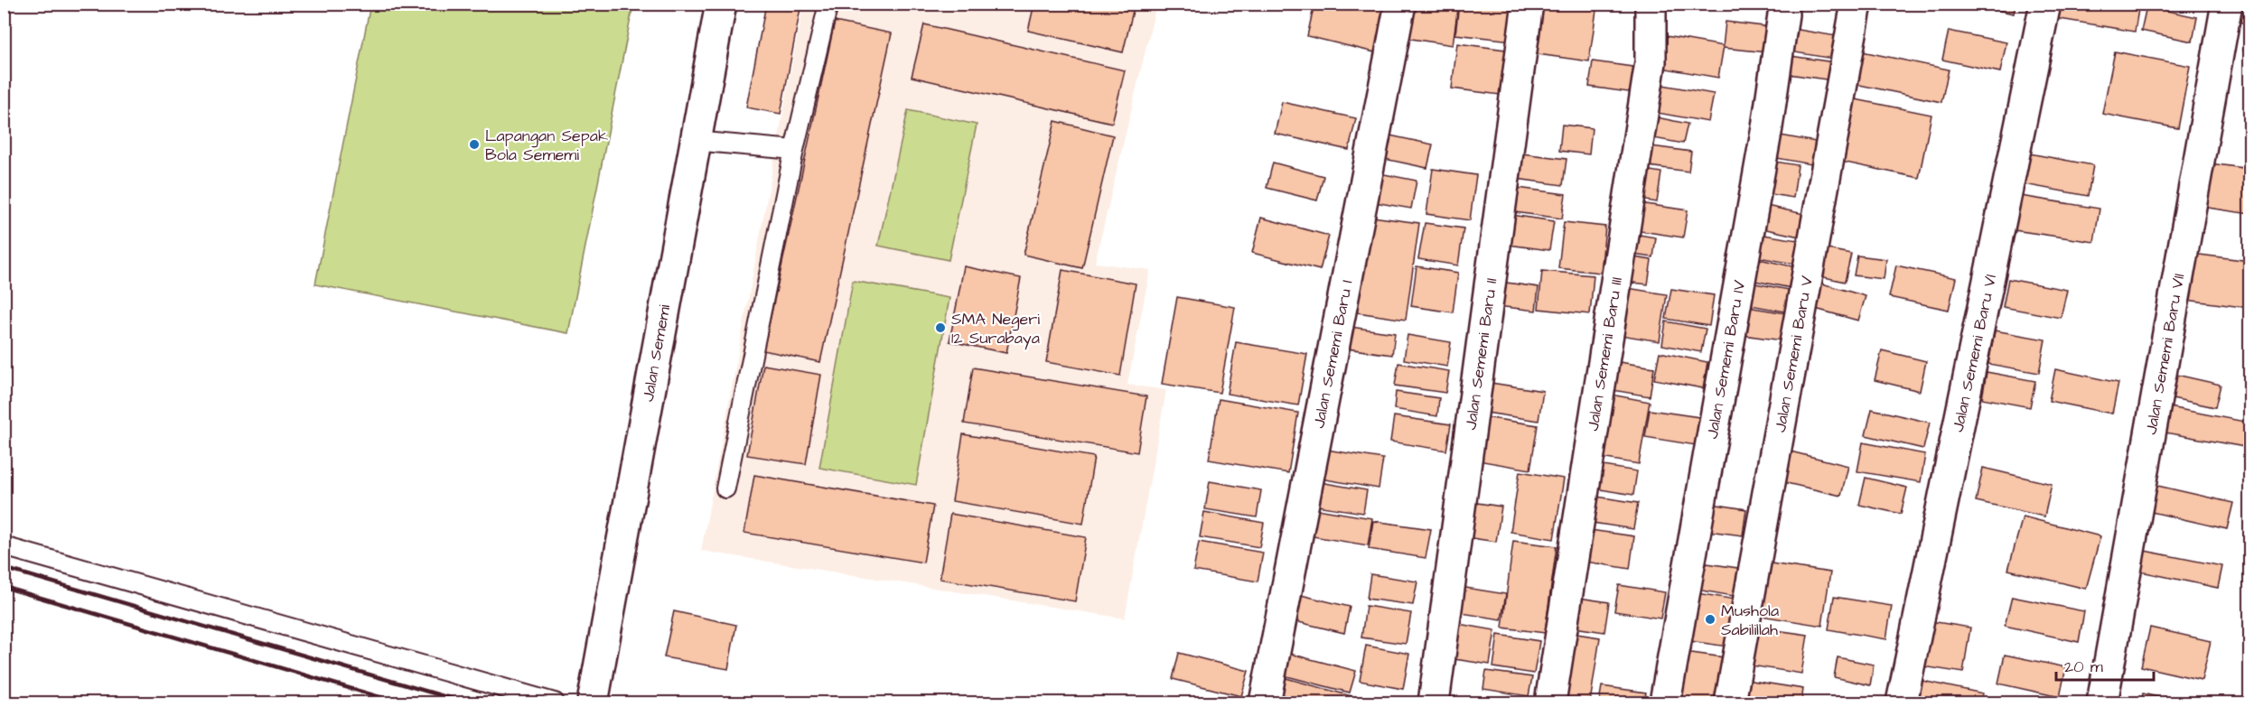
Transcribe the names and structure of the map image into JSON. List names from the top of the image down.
{
  "streets": {
    "street": [
      "Jalan Sememi",
      "Jalan Sememi Baru VI",
      "Jalan Sememi Baru I",
      "Jalan Sememi Baru II",
      "Jalan Sememi Baru III",
      "Jalan Sememi Baru V",
      "Jalan Sememi Baru VII",
      "Jalan Sememi Baru IV"
    ]
  },
  "places": ["Lapangan Sepak Bola Sememi", "SMA Negeri 12 Surabaya", "Mushola Sabilillah"],
  "scale_bar": "20 m"
}
